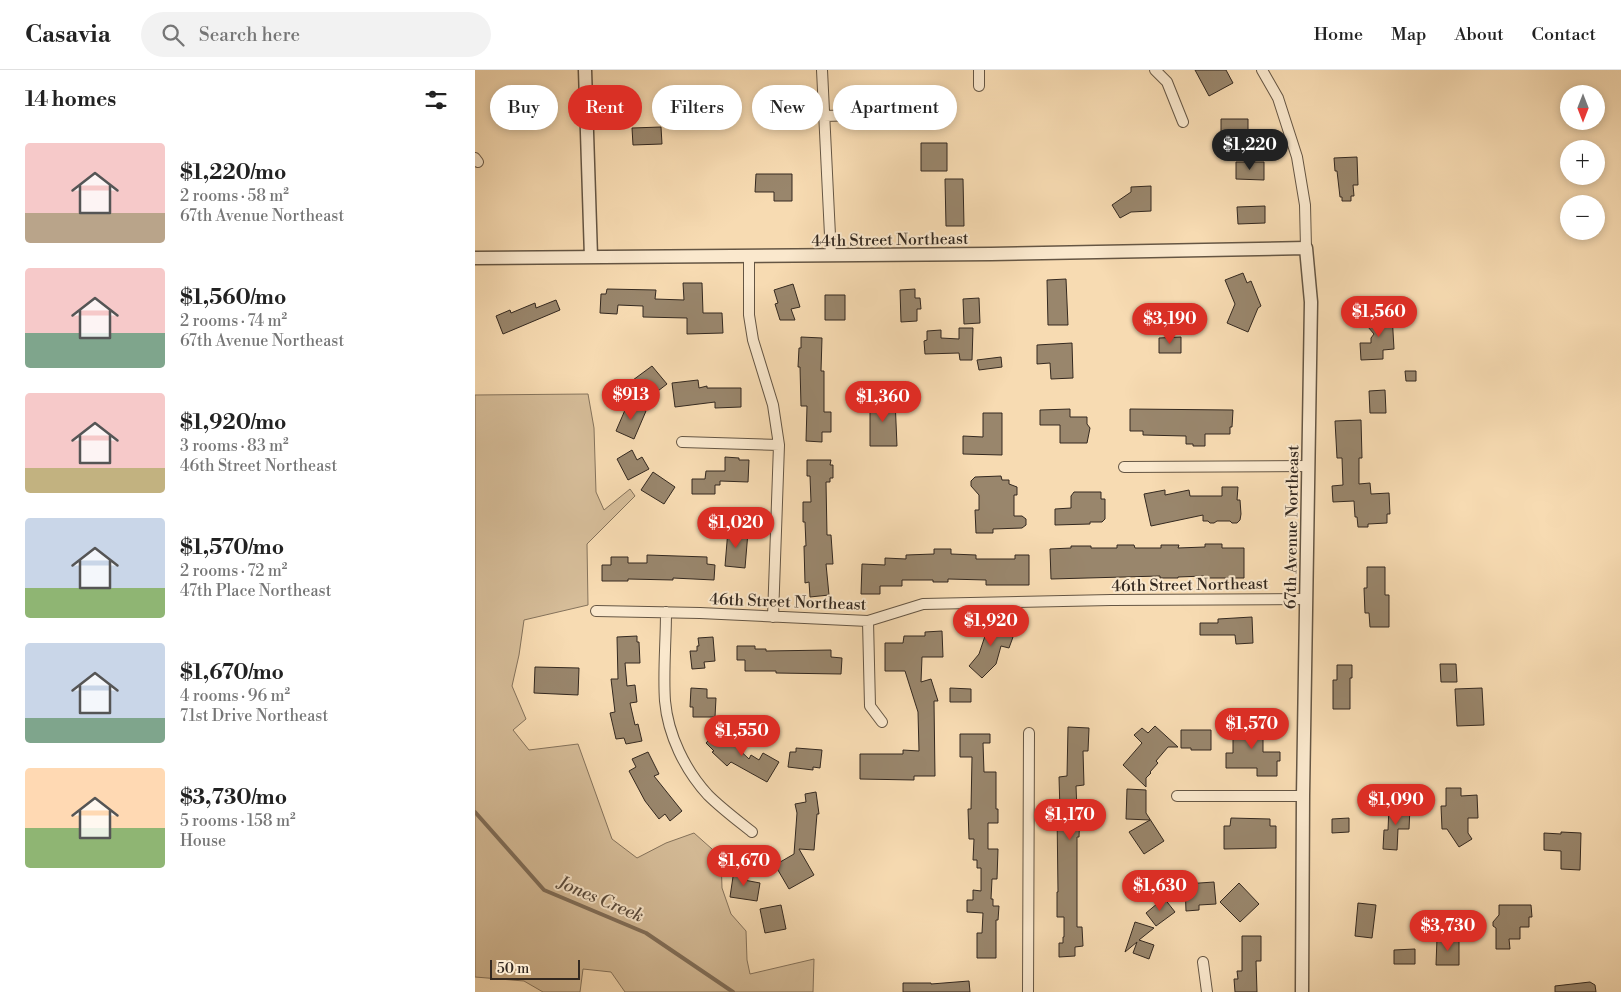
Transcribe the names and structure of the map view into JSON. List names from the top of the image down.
{
  "streets": {
    "street": ["44th Street Northeast", "67th Avenue Northeast", "46th Street Northeast"]
  },
  "crossings": [
    ["44th Street Northeast", "67th Avenue Northeast"],
    ["67th Avenue Northeast", "46th Street Northeast"]
  ],
  "water": ["Jones Creek"],
  "scale_bar": "50 m",
  "north": "bottom",
  "page": {
    "header": "Casavia",
    "search": "Search here",
    "nav": [
      "Home",
      "Map",
      "About",
      "Contact"
    ],
    "heading": "14 homes",
    "map_buttons": ["+", "−"],
    "chip": [
      "Buy",
      "Rent",
      "Filters",
      "New",
      "Apartment"
    ],
    "price": [
      "$1,220",
      "$1,560",
      "$3,190",
      "$913",
      "$1,360",
      "$1,020",
      "$1,920",
      "$1,570",
      "$1,550",
      "$1,090",
      "$1,170",
      "$1,670",
      "$1,630",
      "$3,730"
    ],
    "list": [
      {
        "name": "$1,220/mo",
        "note": "2 rooms · 58 m² · 67th Avenue Northeast"
      },
      {
        "name": "$1,560/mo",
        "note": "2 rooms · 74 m² · 67th Avenue Northeast"
      },
      {
        "name": "$1,920/mo",
        "note": "3 rooms · 83 m² · 46th Street Northeast"
      },
      {
        "name": "$1,570/mo",
        "note": "2 rooms · 72 m² · 47th Place Northeast"
      },
      {
        "name": "$1,670/mo",
        "note": "4 rooms · 96 m² · 71st Drive Northeast"
      },
      {
        "name": "$3,730/mo",
        "note": "5 rooms · 158 m² · House"
      }
    ],
    "scale": "50 m"
  }
}
